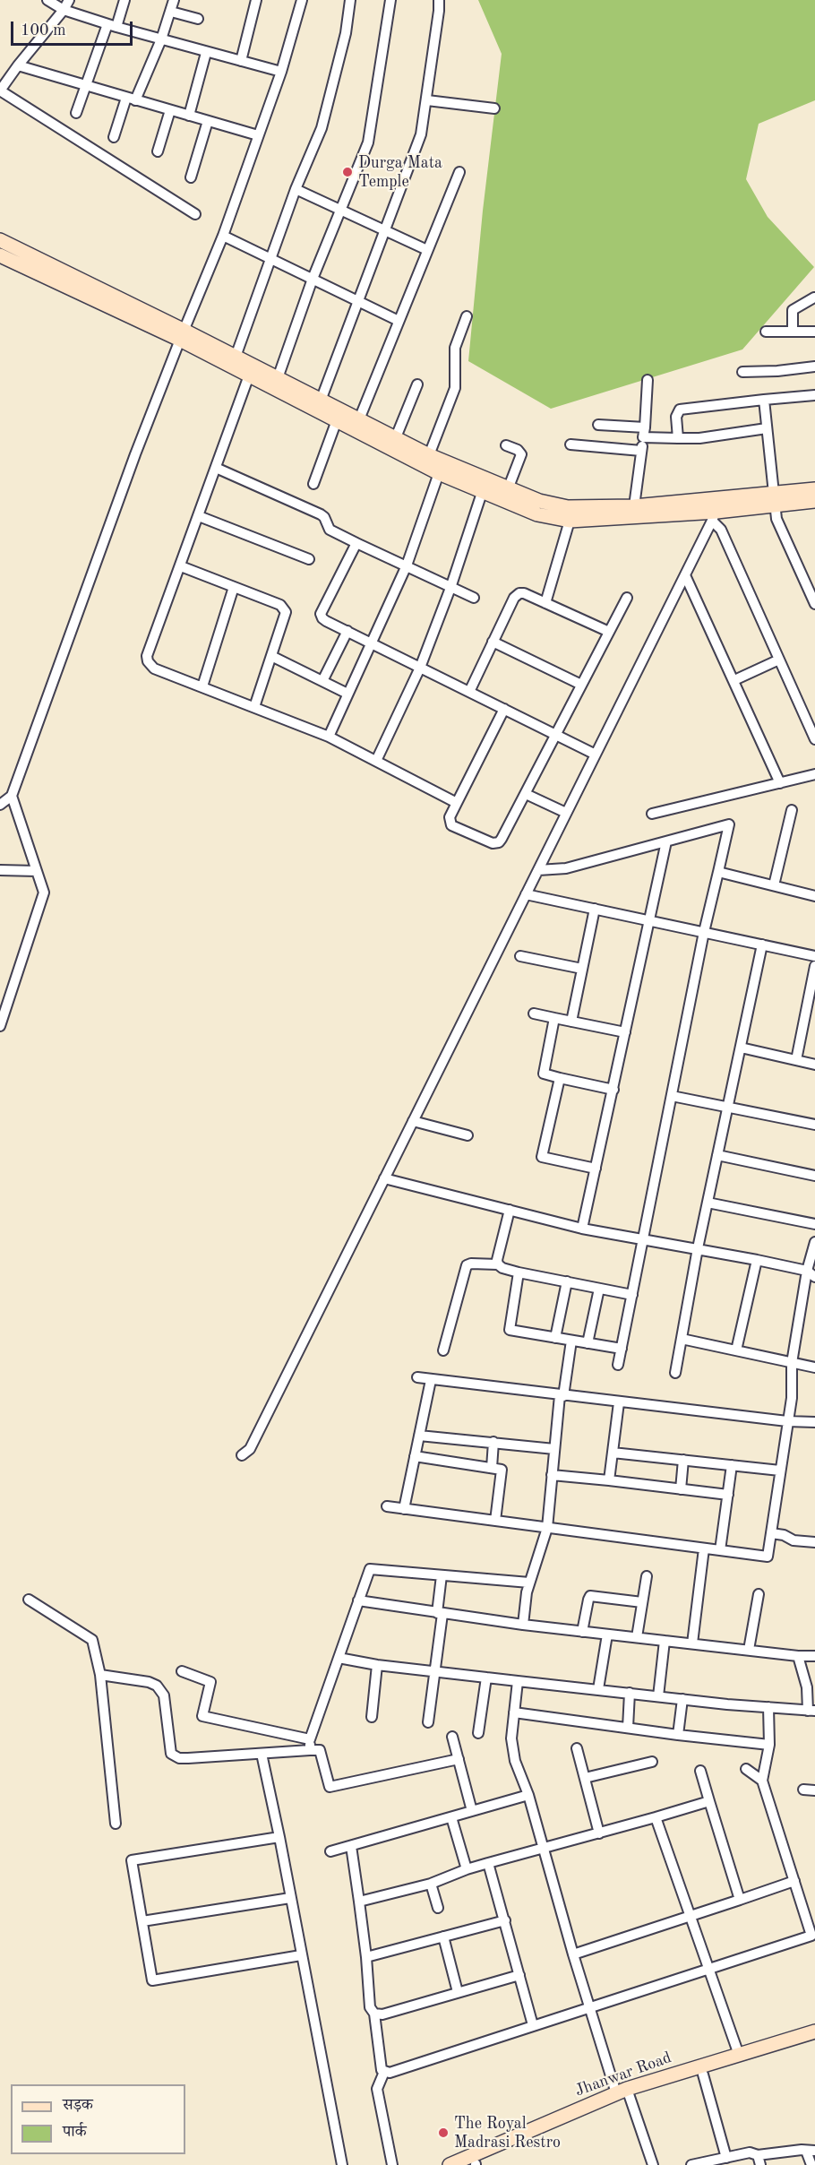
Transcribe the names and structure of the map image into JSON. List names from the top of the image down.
{
  "streets": {
    "main road": ["Jhanwar Road"]
  },
  "places": ["Durga Mata Temple", "The Royal Madrasi Restro"],
  "legend": ["सड़क", "पार्क"],
  "scale_bar": "100 m"
}
